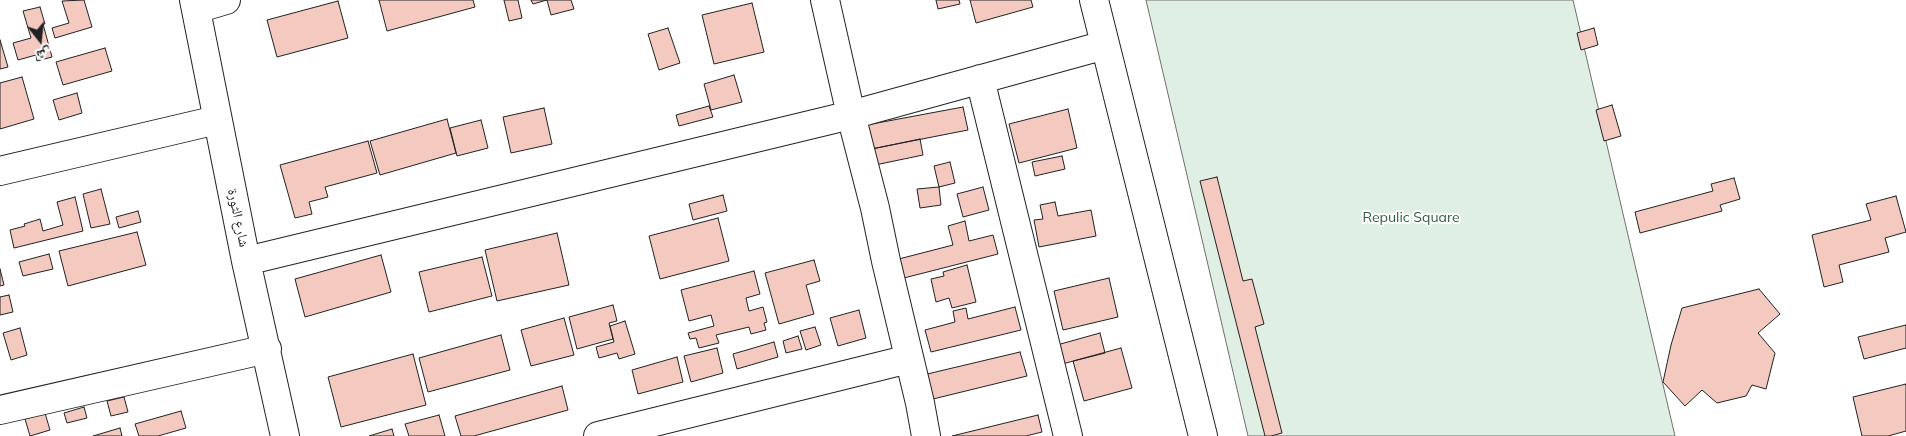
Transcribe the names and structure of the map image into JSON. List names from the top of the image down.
{
  "streets": {
    "street": ["شارع الثورة"]
  },
  "parks": ["Repulic Square"],
  "north": "bottom"
}
